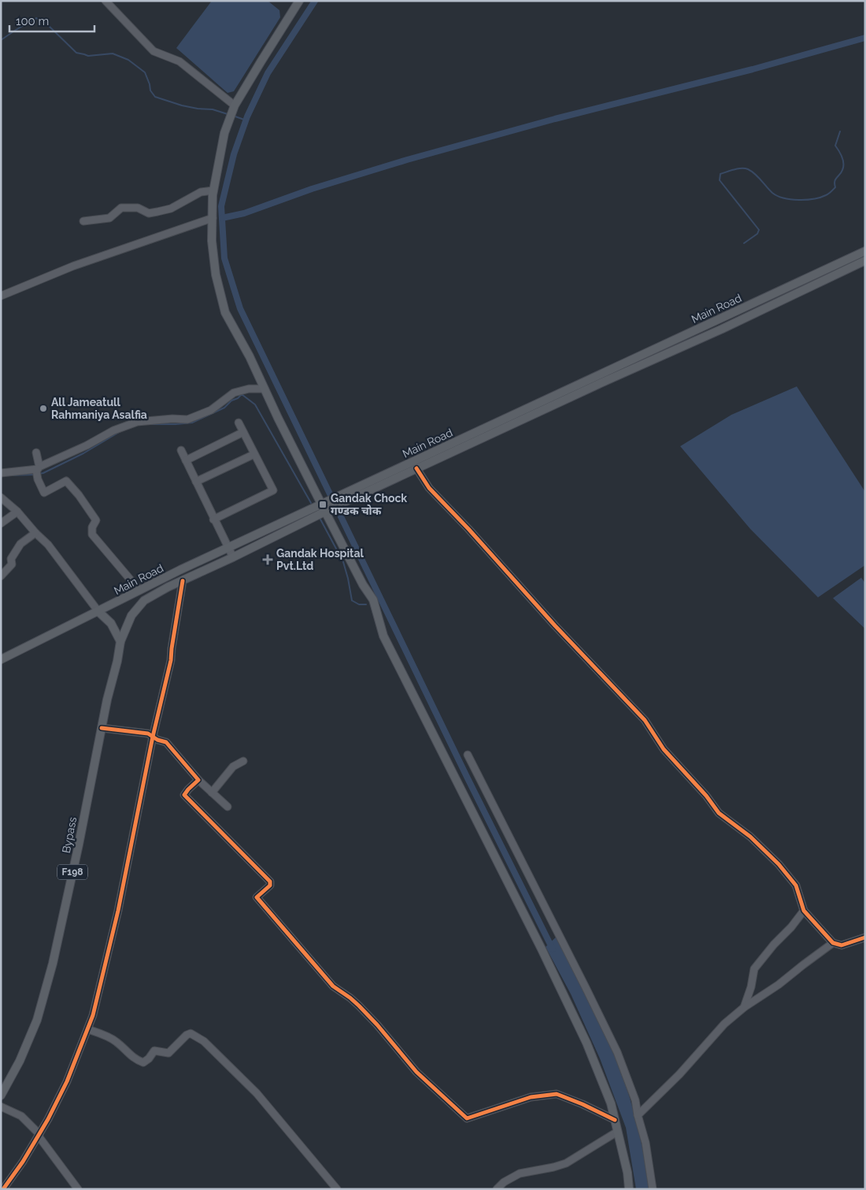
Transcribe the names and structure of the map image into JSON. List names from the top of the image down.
{
  "streets": {
    "main road": ["Main Road", "Bypass", "F198"]
  },
  "crossings": [
    ["Main Road", "Bypass"]
  ],
  "places": {
    "other": ["All Jameatull Rahmaniya Asalfia"],
    "transit": ["Gandak Chock गण्डक चोक"],
    "health": ["Gandak Hospital Pvt.Ltd"]
  },
  "scale_bar": "100 m"
}
